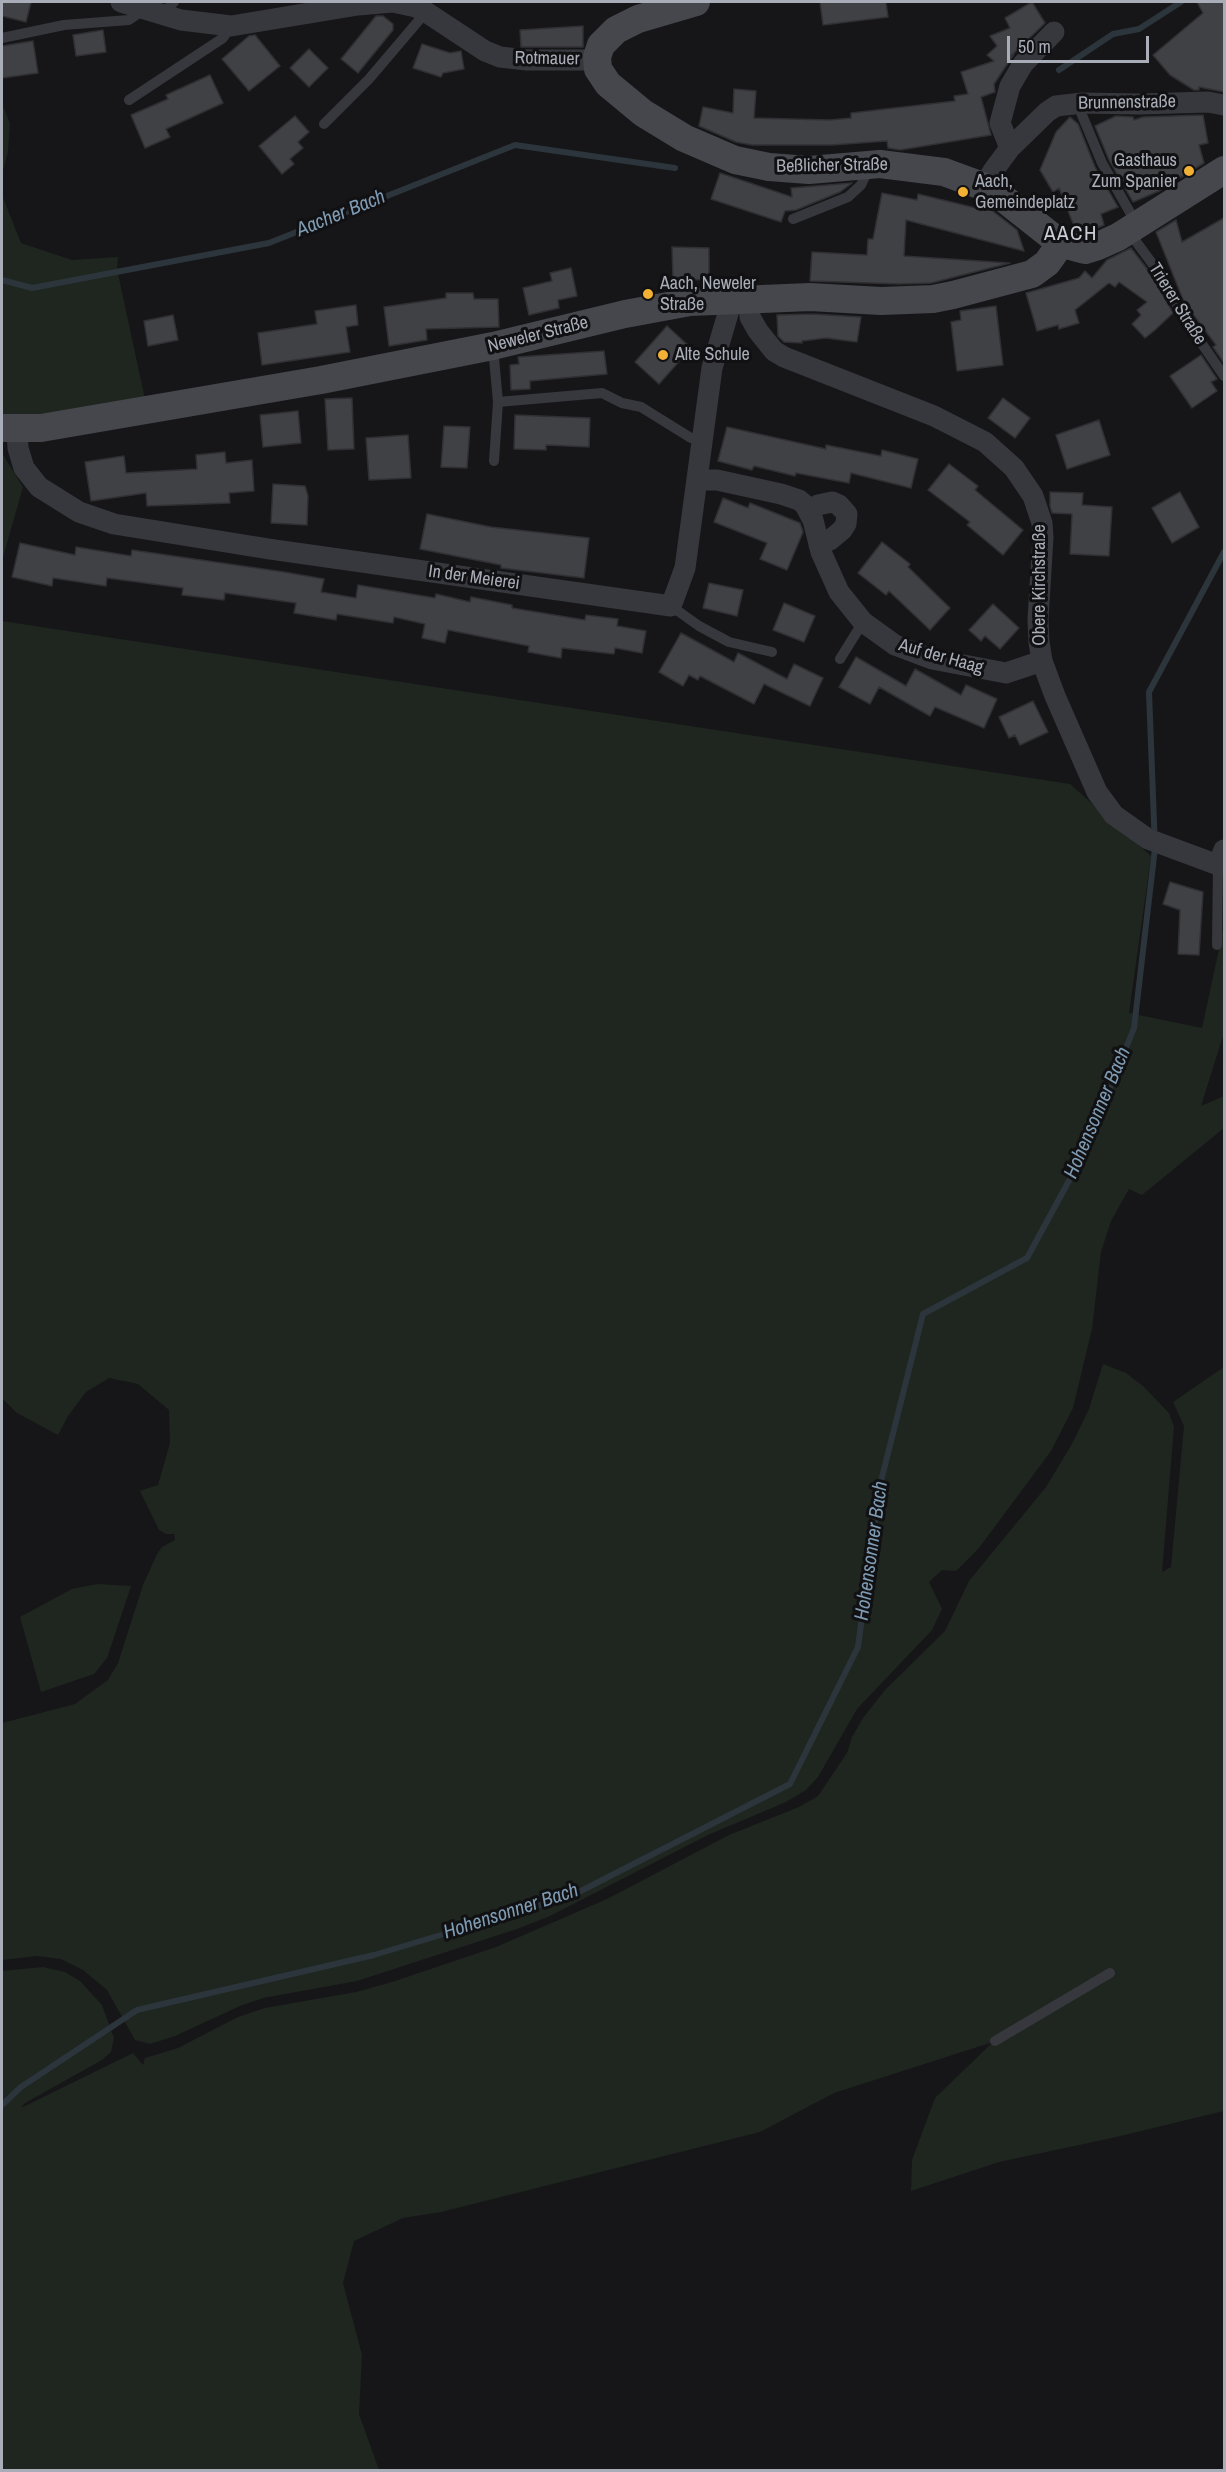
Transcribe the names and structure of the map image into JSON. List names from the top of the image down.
{
  "streets": {
    "main road": ["Beßlicher Straße", "Neweler Straße"],
    "street": [
      "Rotmauer",
      "Brunnenstraße",
      "In der Meierei",
      "Obere Kirchstraße",
      "Auf der Haag"
    ],
    "lane": ["Trierer Straße"]
  },
  "crossings": [
    ["Rotmauer", "Beßlicher Straße"],
    ["Brunnenstraße", "Beßlicher Straße"],
    ["Brunnenstraße", "Trierer Straße"],
    ["Beßlicher Straße", "Neweler Straße"],
    ["Neweler Straße", "In der Meierei"],
    ["Neweler Straße", "Obere Kirchstraße"],
    ["Obere Kirchstraße", "Auf der Haag"]
  ],
  "districts": ["AACH"],
  "water": ["Aacher Bach", "Hohensonner Bach"],
  "places": [
    "Gasthaus Zum Spanier",
    "Aach, Gemeindeplatz",
    "Aach, Neweler Straße",
    "Alte Schule"
  ],
  "scale_bar": "50 m"
}
